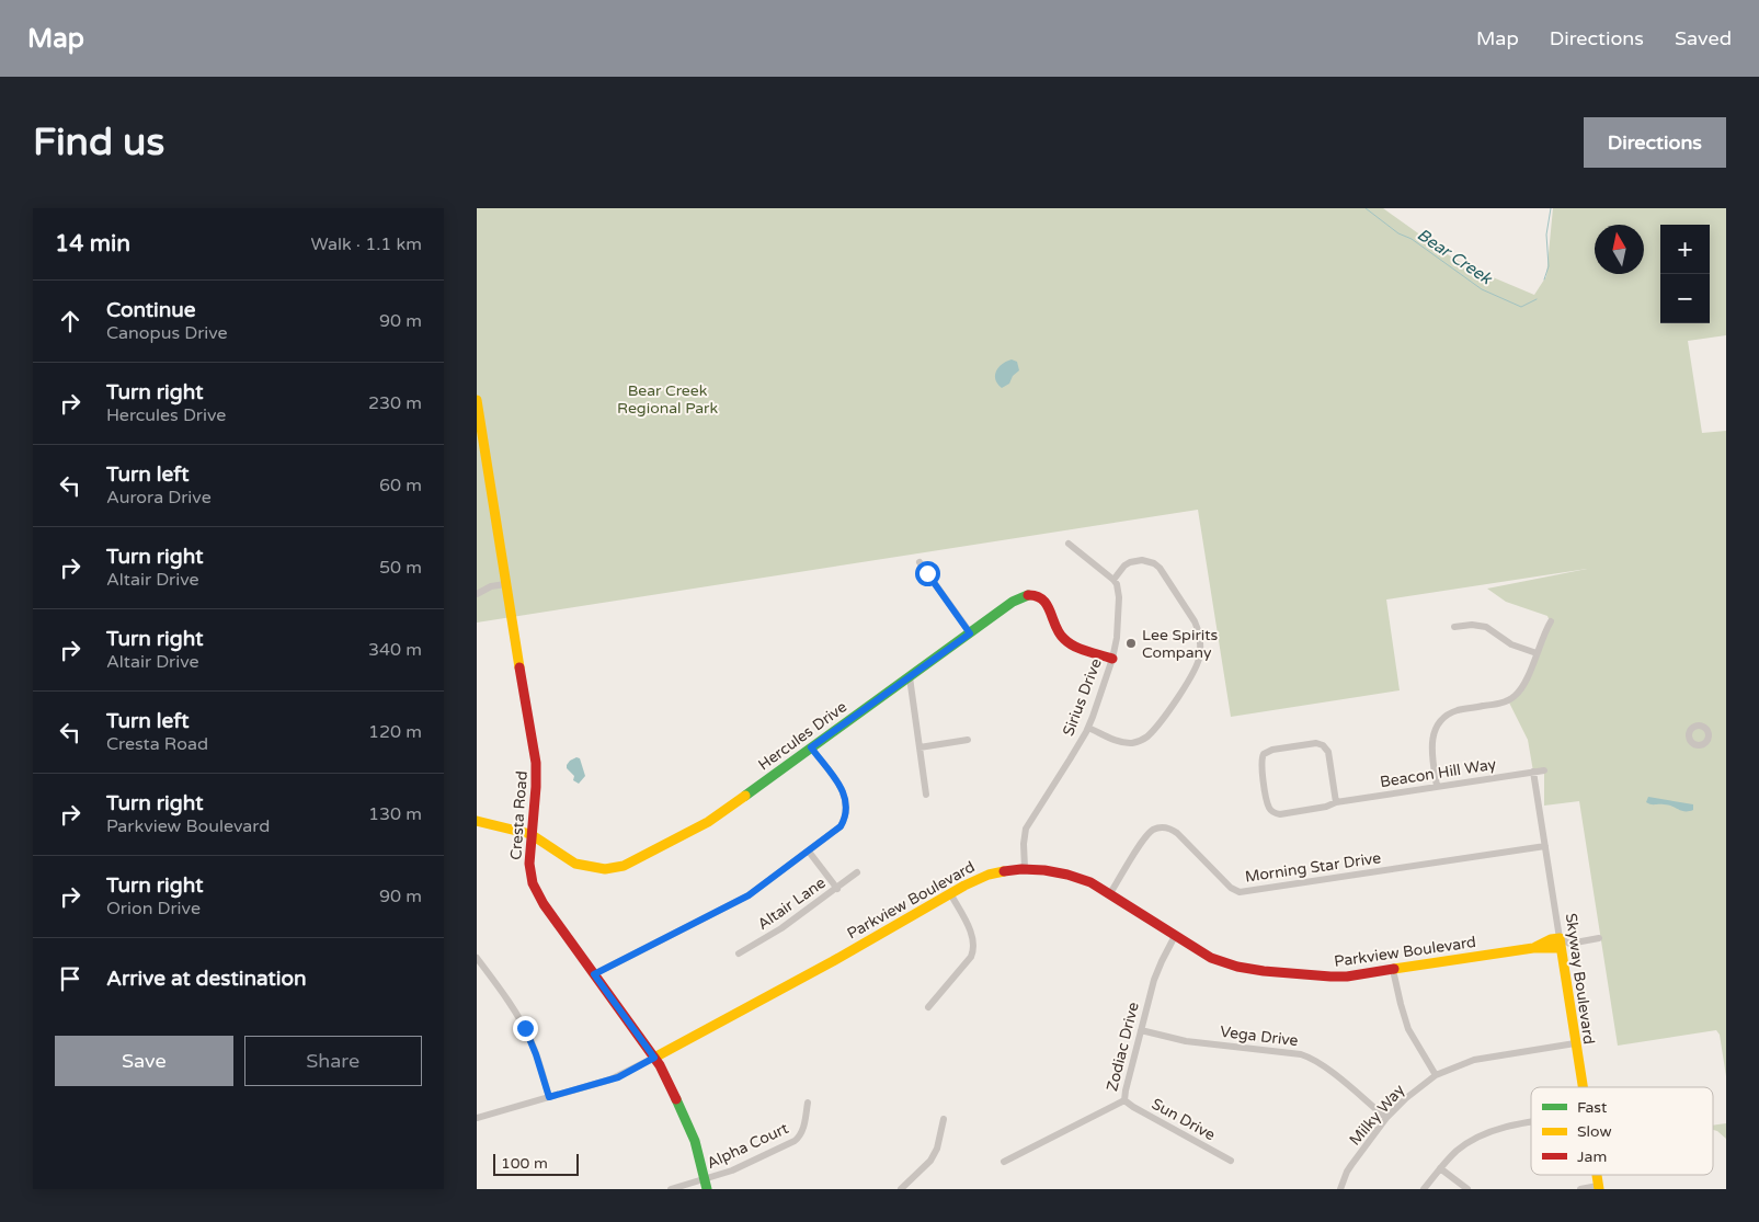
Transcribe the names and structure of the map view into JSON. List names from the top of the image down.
{
  "streets": {
    "street": [
      "Sirius Drive",
      "Hercules Drive",
      "Beacon Hill Way",
      "Cresta Road",
      "Morning Star Drive",
      "Parkview Boulevard",
      "Altair Lane",
      "Skyway Boulevard",
      "Vega Drive",
      "Zodiac Drive",
      "Milky Way",
      "Sun Drive",
      "Alpha Court"
    ]
  },
  "crossings": [
    ["Sirius Drive", "Hercules Drive"],
    ["Sirius Drive", "Parkview Boulevard"],
    ["Hercules Drive", "Cresta Road"],
    ["Beacon Hill Way", "Skyway Boulevard"],
    ["Cresta Road", "Parkview Boulevard"],
    ["Cresta Road", "Alpha Court"],
    ["Morning Star Drive", "Parkview Boulevard"],
    ["Morning Star Drive", "Skyway Boulevard"],
    ["Parkview Boulevard", "Skyway Boulevard"],
    ["Parkview Boulevard", "Zodiac Drive"],
    ["Skyway Boulevard", "Milky Way"],
    ["Vega Drive", "Zodiac Drive"],
    ["Vega Drive", "Milky Way"],
    ["Zodiac Drive", "Sun Drive"]
  ],
  "water": ["Bear Creek"],
  "parks": ["Bear Creek Regional Park"],
  "places": ["Lee Spirits Company"],
  "legend": ["Fast", "Slow", "Jam"],
  "scale_bar": "100 m",
  "north": "top",
  "page": {
    "header": "Map",
    "nav": ["Map", "Directions", "Saved"],
    "buttons": [
      "Directions",
      ["Save", "Share"]
    ],
    "title": "Find us",
    "heading": ["14 min", "Walk · 1.1 km"],
    "map_buttons": ["+", "−"],
    "list": [
      ["Continue", "Canopus Drive", "90 m"],
      ["Turn right", "Hercules Drive", "230 m"],
      ["Turn left", "Aurora Drive", "60 m"],
      ["Turn right", "Altair Drive", "50 m"],
      ["Turn right", "Altair Drive", "340 m"],
      ["Turn left", "Cresta Road", "120 m"],
      ["Turn right", "Parkview Boulevard", "130 m"],
      ["Turn right", "Orion Drive", "90 m"],
      "Arrive at destination"
    ],
    "scale": "100 m"
  }
}
